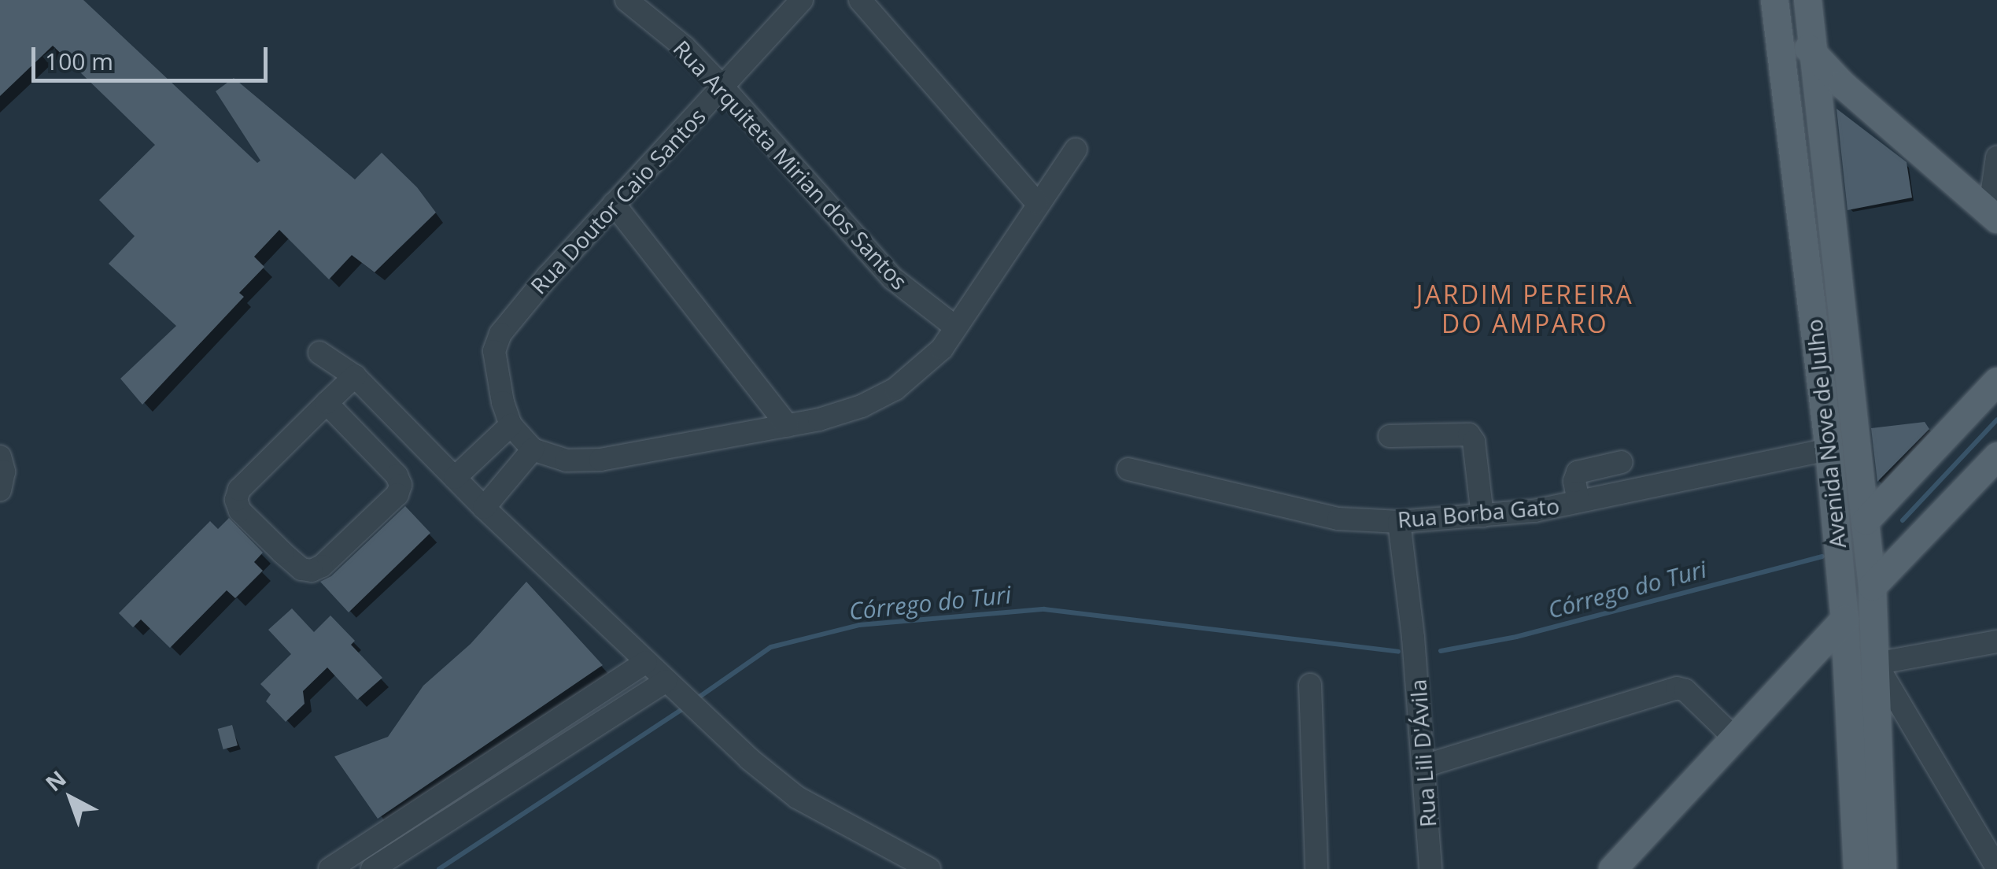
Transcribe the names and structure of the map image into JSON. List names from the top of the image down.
{
  "streets": {
    "main road": ["Avenida Nove de Julho"],
    "street": [
      "Rua Arquiteta Mirian dos Santos",
      "Rua Doutor Caio Santos",
      "Rua Borba Gato",
      "Rua Lili D'Ávila"
    ]
  },
  "crossings": [
    ["Rua Arquiteta Mirian dos Santos", "Rua Doutor Caio Santos"],
    ["Avenida Nove de Julho", "Rua Borba Gato"],
    ["Rua Borba Gato", "Rua Lili D'Ávila"]
  ],
  "districts": ["JARDIM PEREIRA DO AMPARO"],
  "water": ["Córrego do Turi"],
  "scale_bar": "100 m",
  "north": "top left"
}
